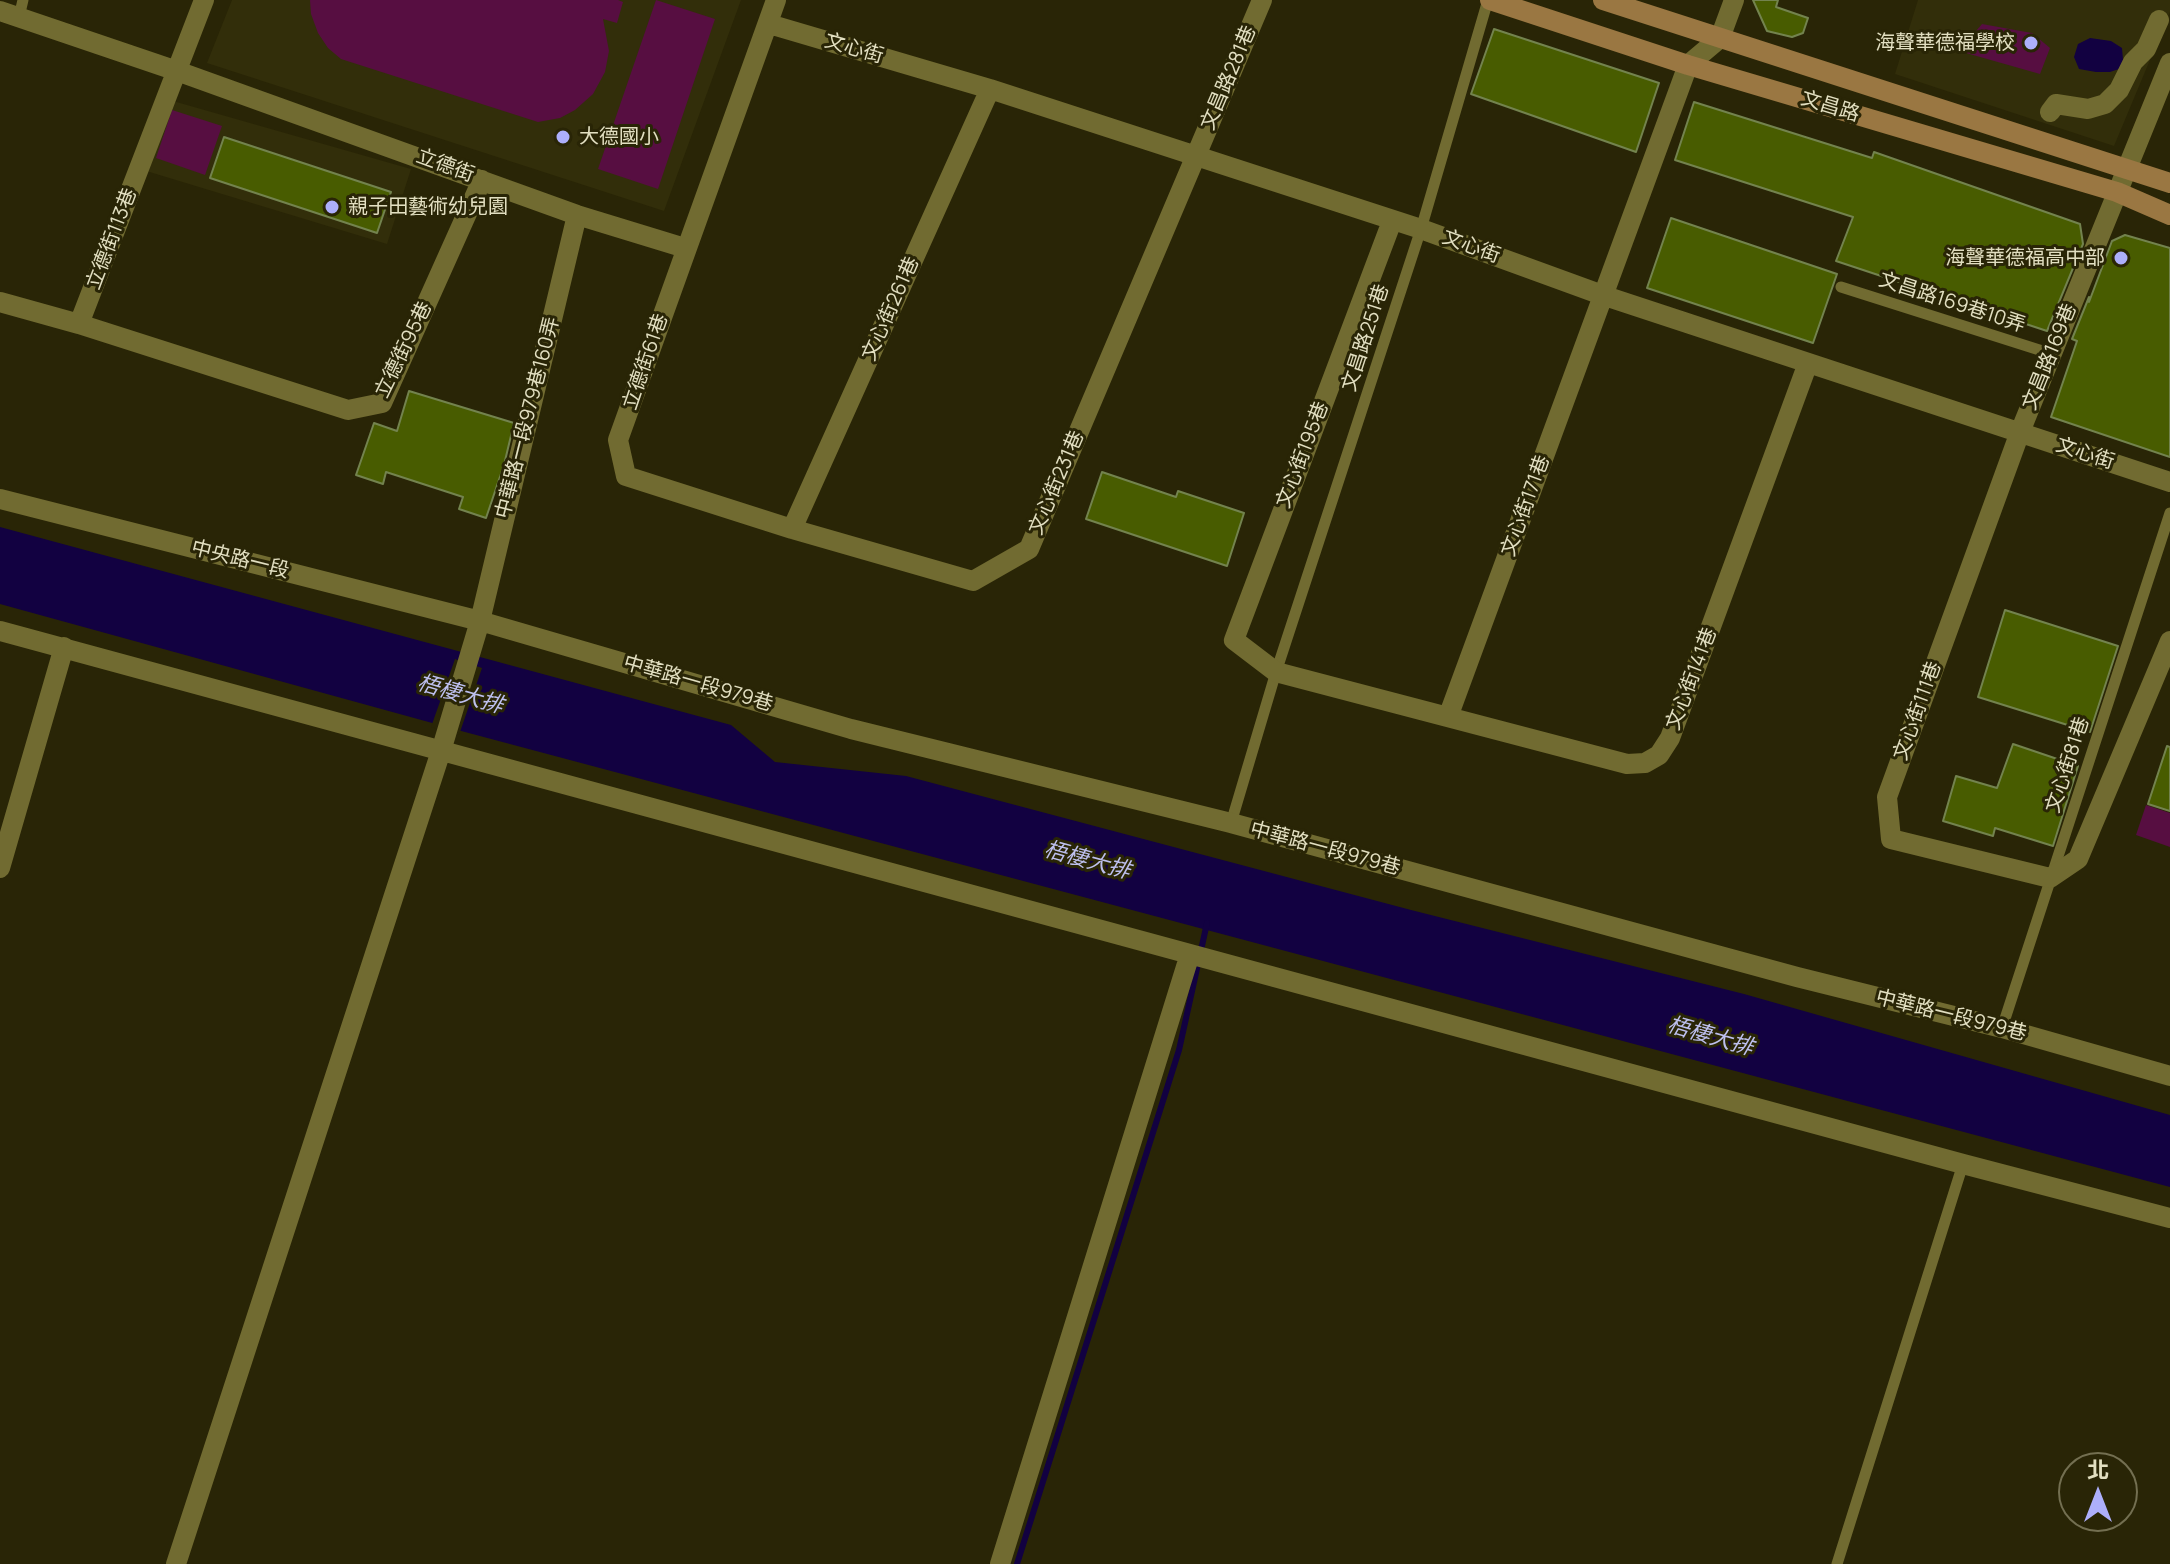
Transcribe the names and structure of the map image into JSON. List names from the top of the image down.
{
  "streets": {
    "street": [
      "文心街",
      "文昌路281巷",
      "文昌路",
      "立德街",
      "立德街113巷",
      "文心街261巷",
      "立德街95巷",
      "文昌路169巷",
      "立德街61巷",
      "中華路一段979巷160弄",
      "文心街195巷",
      "文心街231巷",
      "文心街171巷",
      "中央路一段",
      "文心街141巷",
      "中華路一段979巷",
      "文心街111巷"
    ],
    "lane": ["文昌路169巷10弄", "文昌路251巷", "文心街81巷"]
  },
  "crossings": [
    ["文心街", "文昌路281巷"],
    ["文心街", "文心街261巷"],
    ["文心街", "文昌路251巷"],
    ["文心街", "文昌路169巷"],
    ["文心街", "文心街195巷"],
    ["文心街", "文心街231巷"],
    ["文心街", "文心街171巷"],
    ["文心街", "文心街141巷"],
    ["文心街", "文心街111巷"],
    ["文昌路281巷", "文心街231巷"],
    ["文昌路", "文昌路251巷"],
    ["文昌路", "文昌路169巷"],
    ["文昌路", "文心街171巷"],
    ["立德街", "立德街113巷"],
    ["立德街", "立德街95巷"],
    ["立德街", "立德街61巷"],
    ["立德街", "中華路一段979巷160弄"],
    ["立德街113巷", "立德街95巷"],
    ["文昌路169巷10弄", "文昌路169巷"],
    ["文心街261巷", "文心街231巷"],
    ["文昌路251巷", "文心街195巷"],
    ["文昌路251巷", "文心街141巷"],
    ["文昌路251巷", "中華路一段979巷"],
    ["文昌路169巷", "文心街111巷"],
    ["立德街61巷", "文心街231巷"],
    ["中華路一段979巷160弄", "中央路一段"],
    ["中華路一段979巷160弄", "中華路一段979巷"],
    ["文心街195巷", "文心街141巷"],
    ["文心街171巷", "文心街141巷"],
    ["中央路一段", "中華路一段979巷"],
    ["中華路一段979巷", "文心街81巷"],
    ["文心街111巷", "文心街81巷"]
  ],
  "water": ["梧棲大排"],
  "places": [
    "海聲華德福學校",
    "大德國小",
    "親子田藝術幼兒園",
    "海聲華德福高中部"
  ],
  "north": "top"
}
